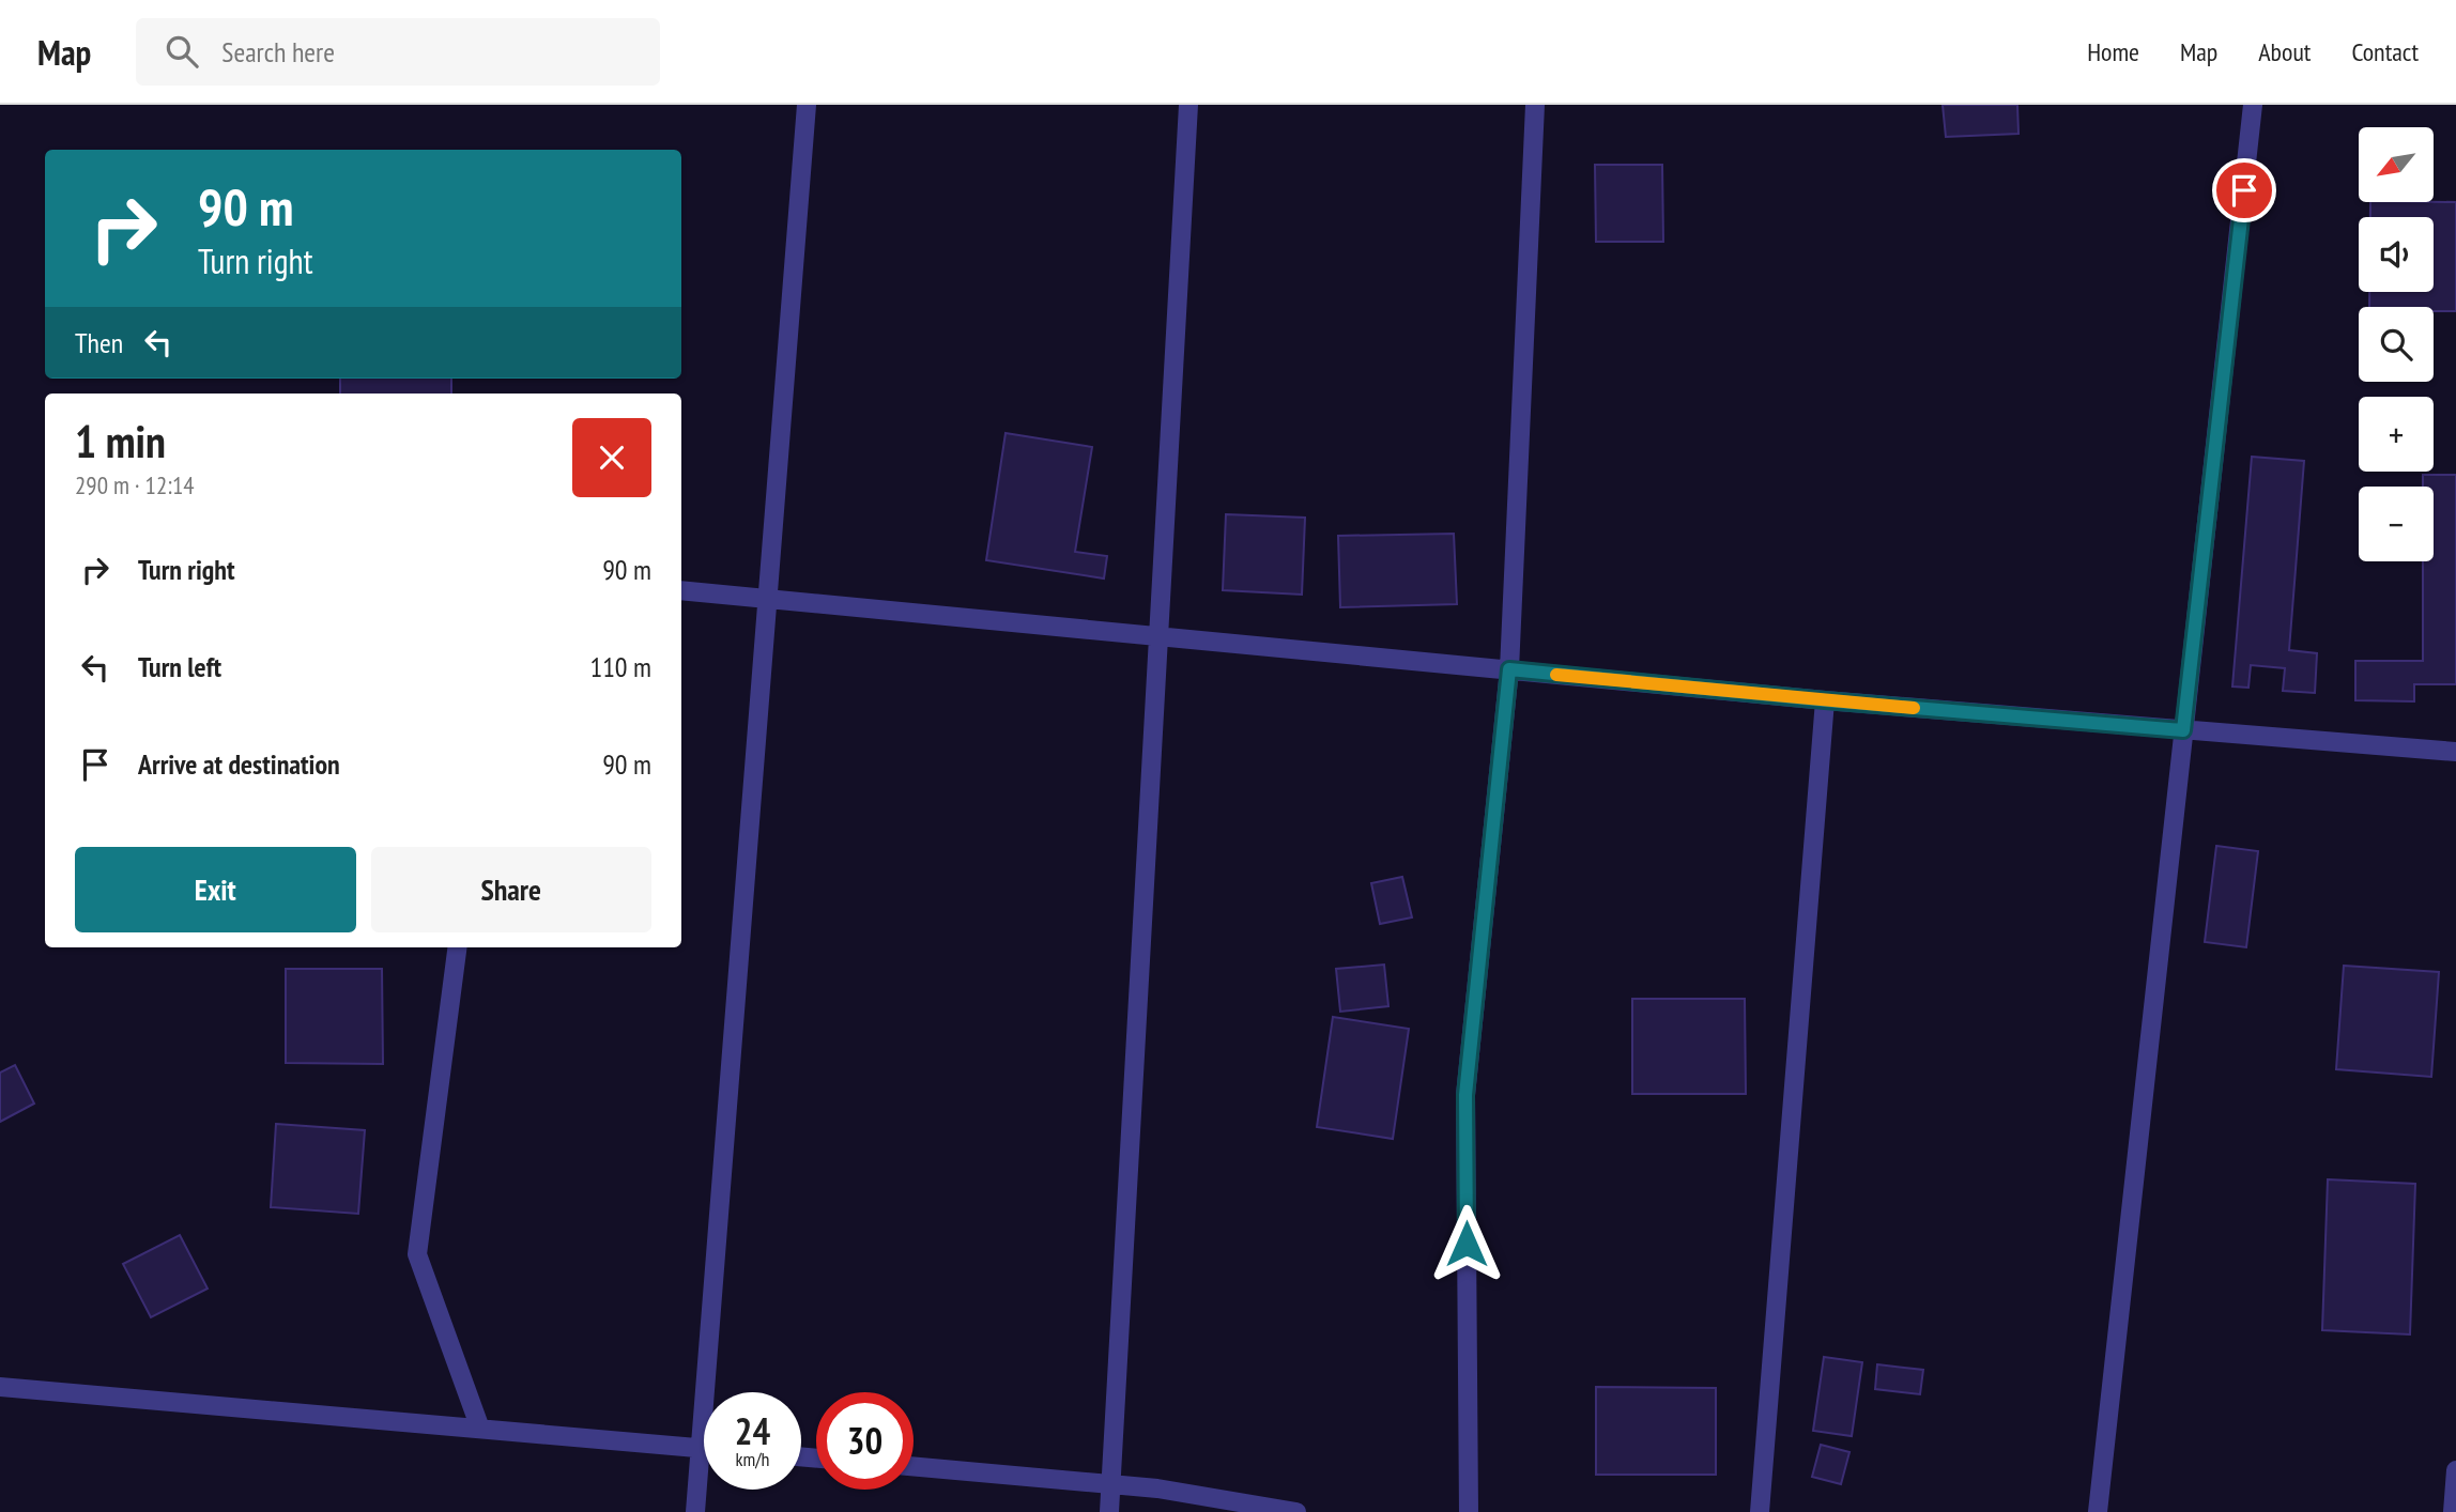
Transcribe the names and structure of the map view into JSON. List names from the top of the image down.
{
  "north": "bottom left",
  "page": {
    "header": "Map",
    "search": "Search here",
    "nav": [
      "Home",
      "Map",
      "About",
      "Contact"
    ],
    "map_buttons": ["+", "−"],
    "turn": ["90 m", "Turn right"],
    "then": "Then",
    "heading": ["1 min", "290 m · 12:14"],
    "list": [
      {
        "name": "Turn right",
        "value": "90 m"
      },
      {
        "name": "Turn left",
        "value": "110 m"
      },
      {
        "name": "Arrive at destination",
        "value": "90 m"
      }
    ],
    "buttons": ["Exit", "Share"],
    "speed": "24 km/h",
    "limit": "30"
  }
}
